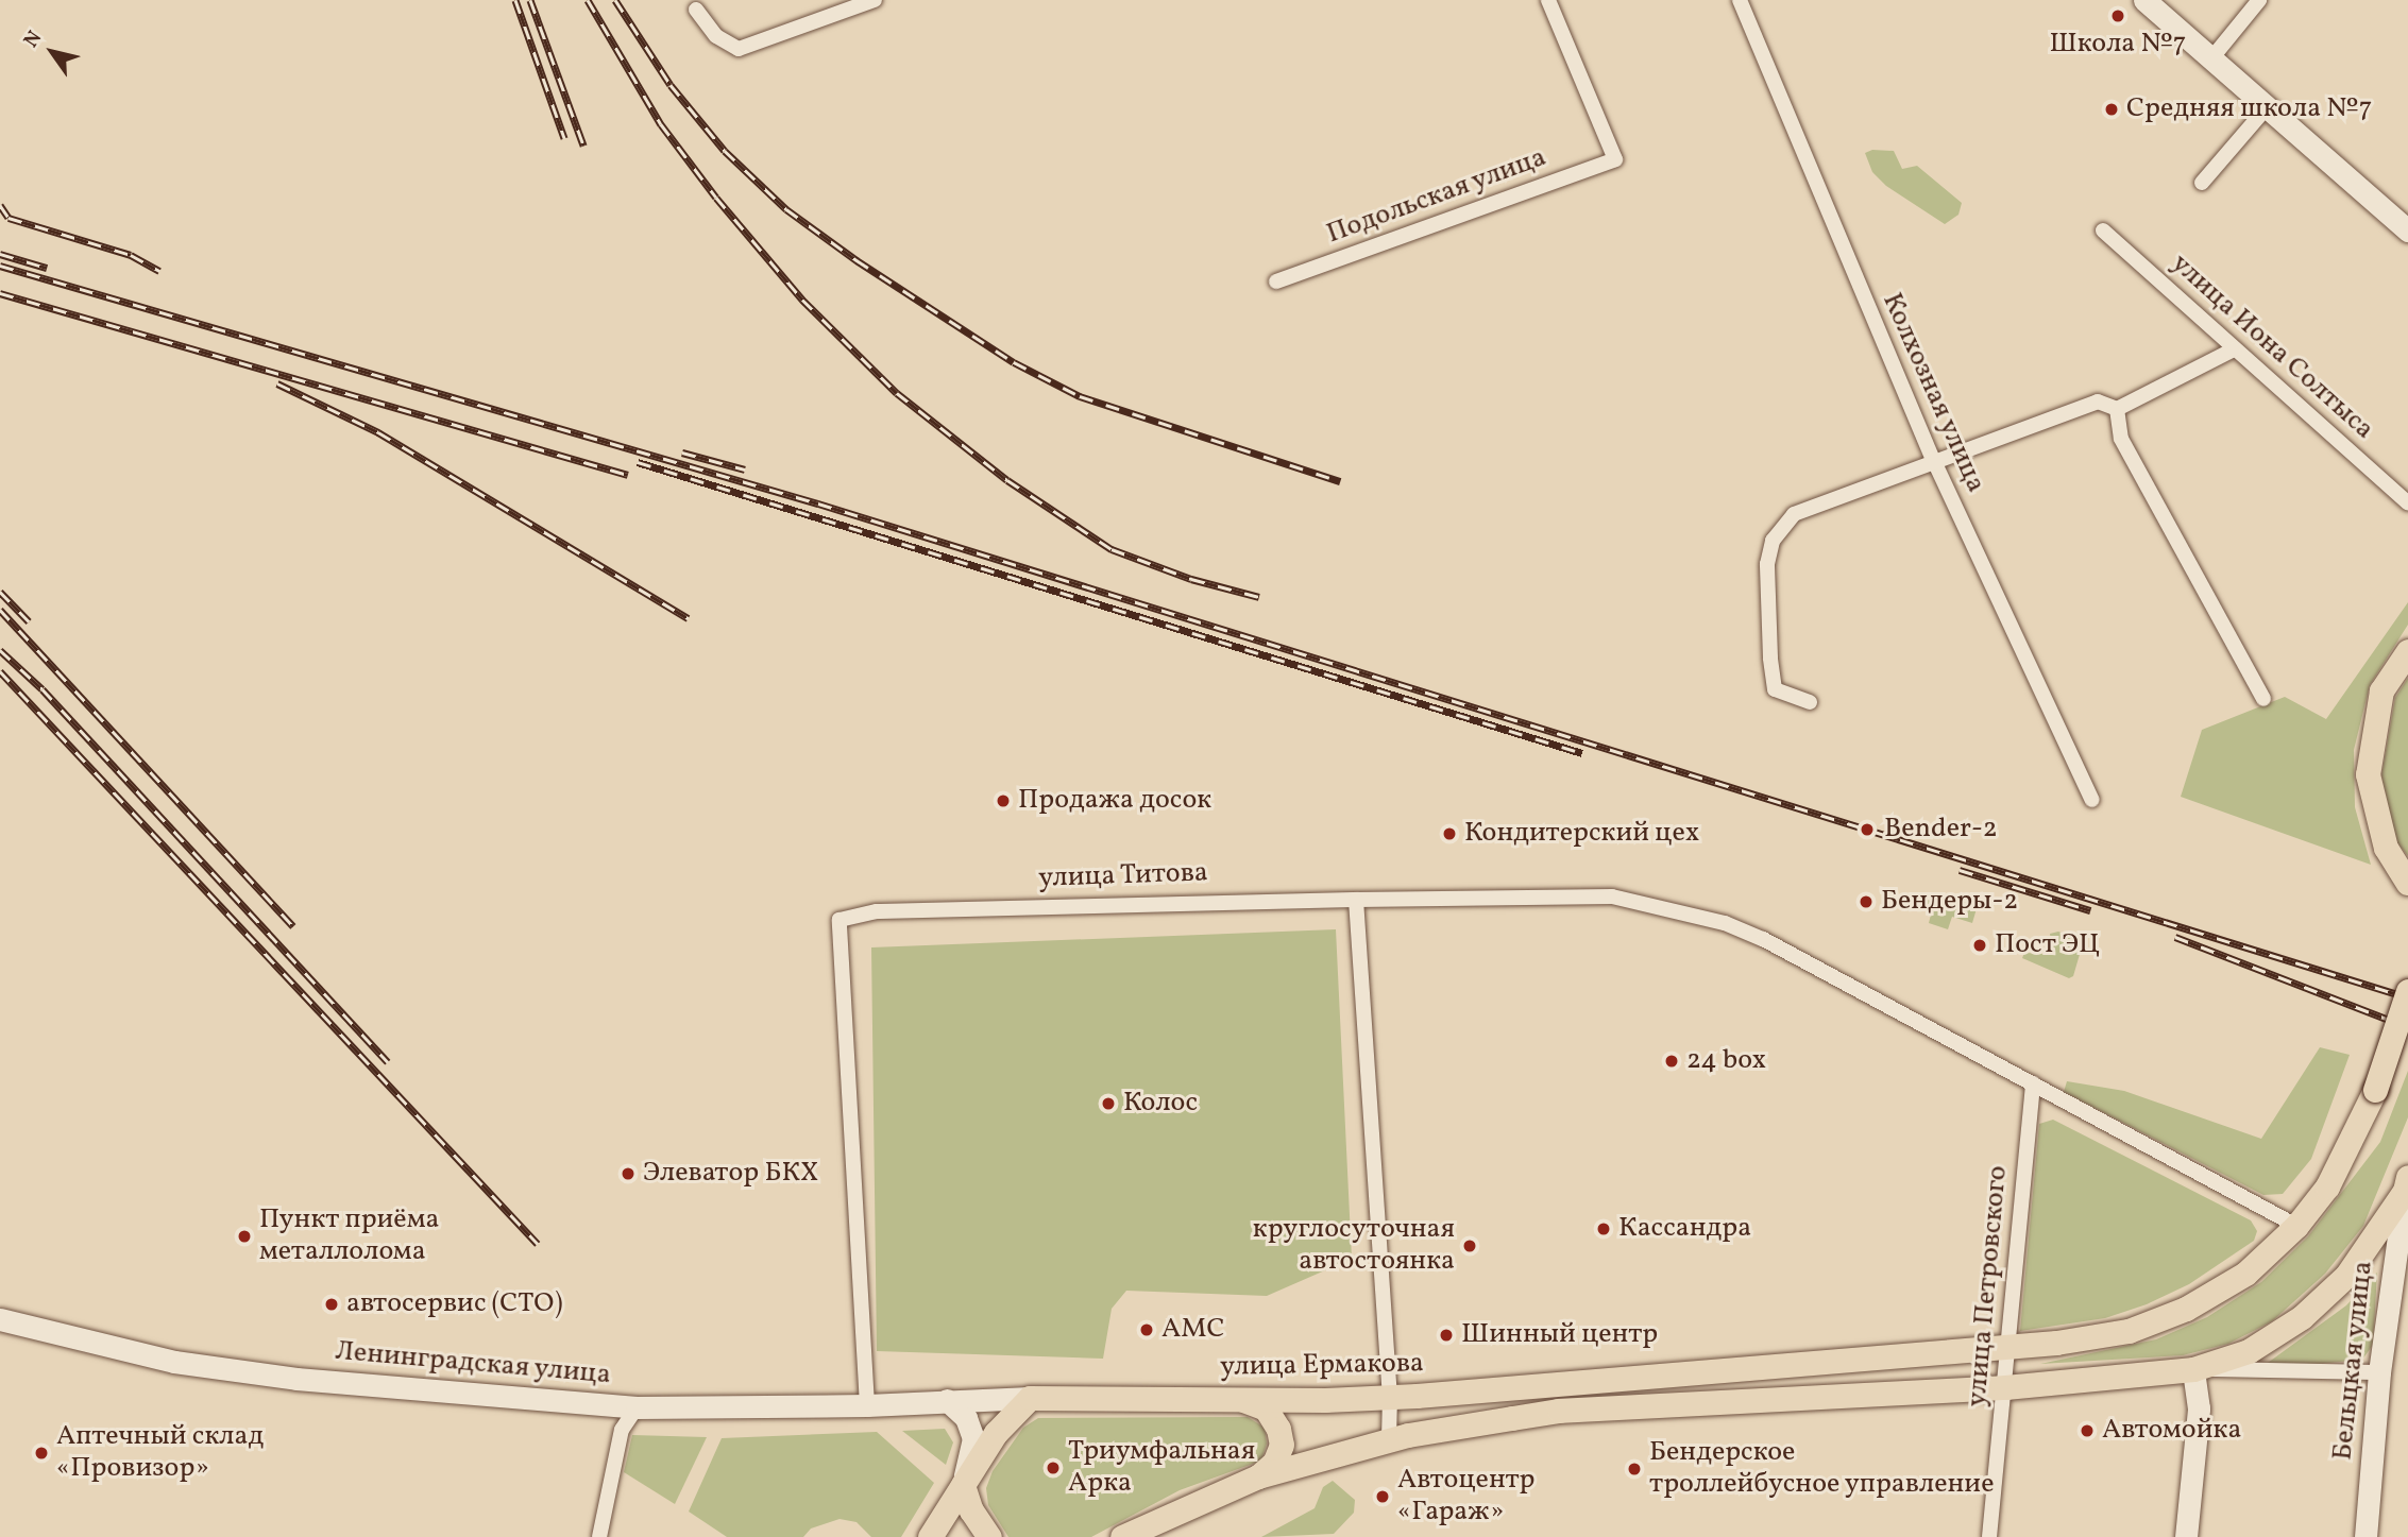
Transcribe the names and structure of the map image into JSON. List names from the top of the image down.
{
  "streets": {
    "main road": ["улица Ермакова"],
    "street": [
      "Подольская улица",
      "улица Иона Солтыса",
      "Колхозная улица",
      "улица Титова",
      "улица Петровского",
      "Бельцкая улица",
      "Ленинградская улица"
    ]
  },
  "crossings": [
    ["улица Титова", "Ленинградская улица"],
    ["улица Петровского", "улица Ермакова"],
    ["Ленинградская улица", "улица Ермакова"]
  ],
  "places": [
    "Школа №7",
    "Средняя школа №7",
    "Продажа досок",
    "Bender-2",
    "Кондитерский цех",
    "Бендеры-2",
    "Пост ЭЦ",
    "24 box",
    "Колос",
    "Элеватор БКХ",
    "Кассандра",
    "Пункт приёма металлолома",
    "круглосуточная автостоянка",
    "автосервис (СТО)",
    "АМС",
    "Шинный центр",
    "Автомойка",
    "Аптечный склад «Провизор»",
    "Триумфальная Арка",
    "Бендерское троллейбусное управление",
    "Автоцентр «Гараж»"
  ],
  "north": "top left"
}
